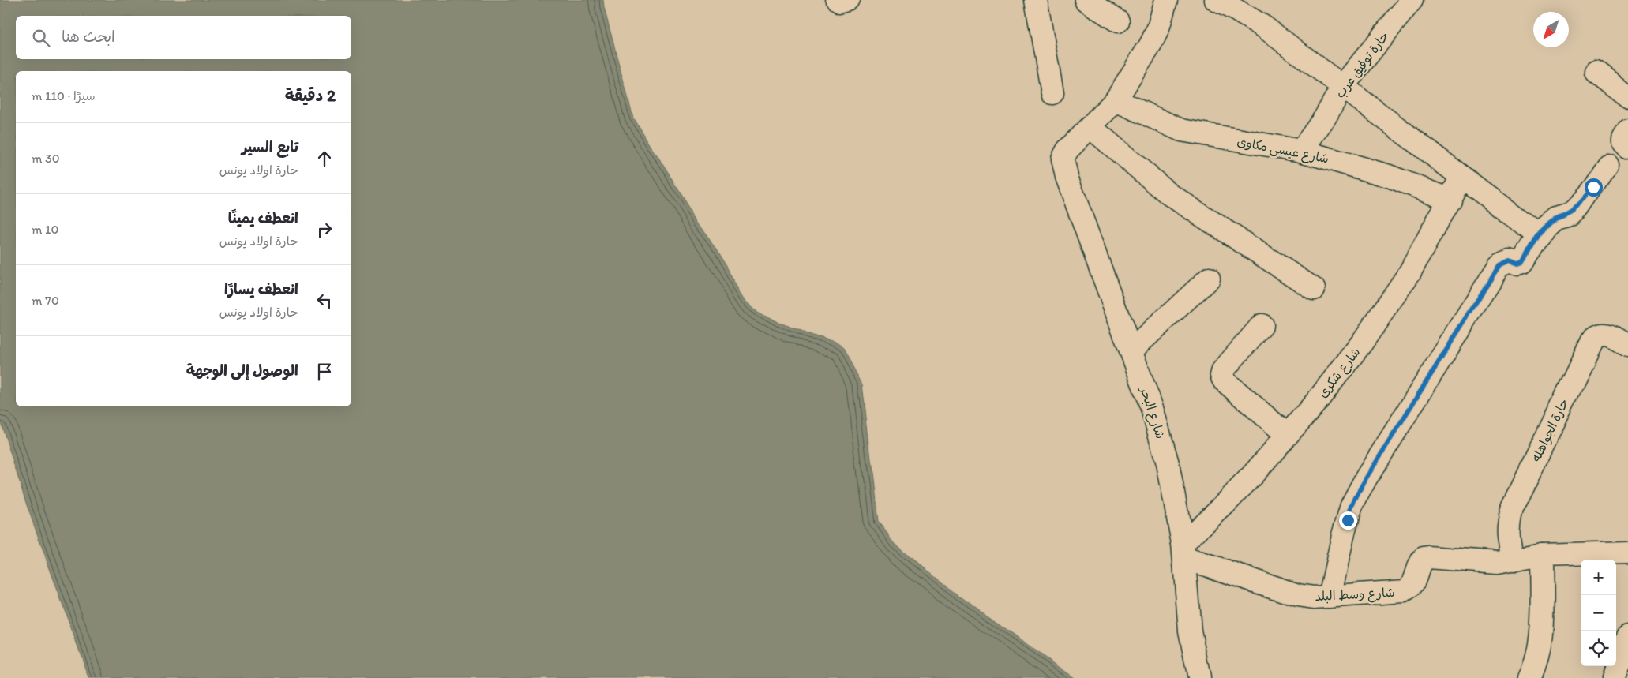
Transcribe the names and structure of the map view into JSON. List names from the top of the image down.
{
  "streets": {
    "street": [
      "حارة توفيق عرب",
      "شارع عيسى مكاوى",
      "شارع شكرى",
      "شارع البحر",
      "حارة الجواهله",
      "شارع وسط البلد"
    ]
  },
  "crossings": [
    ["حارة توفيق عرب", "شارع عيسى مكاوى"],
    ["شارع عيسى مكاوى", "شارع شكرى"],
    ["شارع شكرى", "شارع البحر"],
    ["شارع شكرى", "شارع وسط البلد"],
    ["شارع البحر", "شارع وسط البلد"],
    ["حارة الجواهله", "شارع وسط البلد"]
  ],
  "north": "bottom left",
  "page": {
    "search": "ابحث هنا",
    "heading": ["2 دقيقة", "سيرًا · 110 m"],
    "list": [
      ["تابع السير", "حارة اولاد يونس", "30 m"],
      ["انعطف يمينًا", "حارة اولاد يونس", "10 m"],
      ["انعطف يسارًا", "حارة اولاد يونس", "70 m"],
      "الوصول إلى الوجهة"
    ],
    "map_buttons": ["+", "−"]
  }
}
